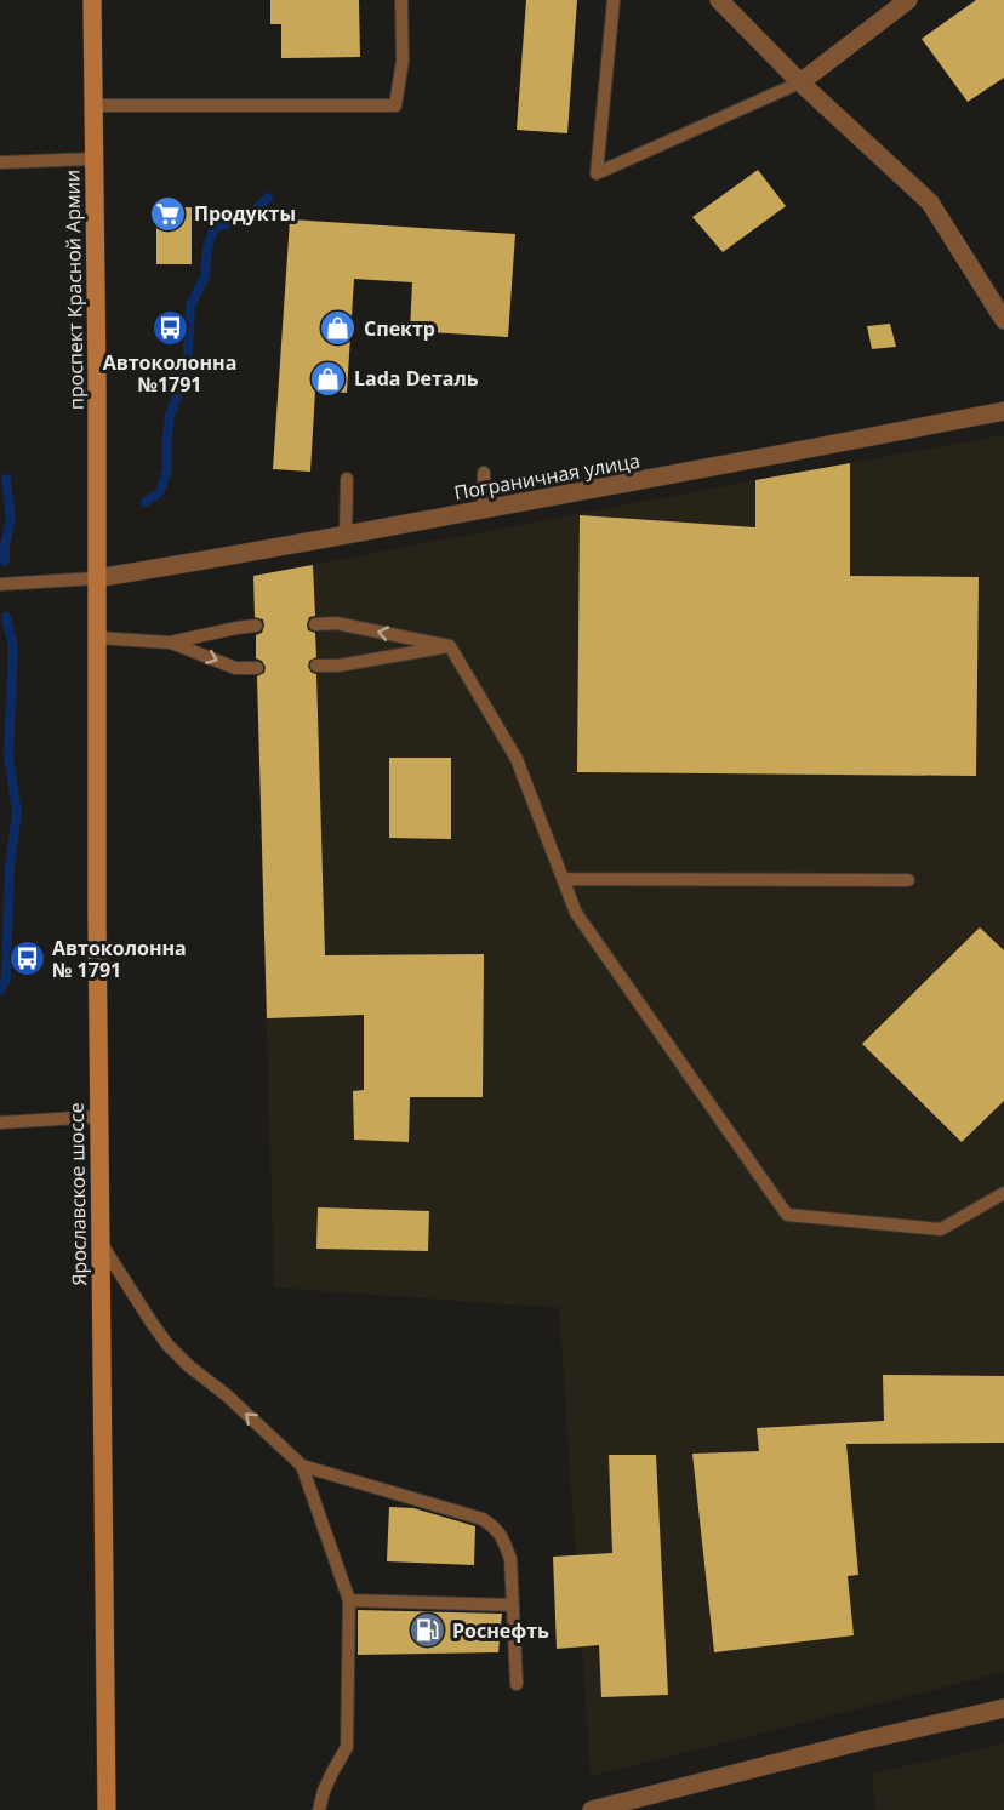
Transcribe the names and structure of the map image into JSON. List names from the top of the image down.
{
  "streets": {
    "main road": ["проспект Красной Армии", "Ярославское шоссе"],
    "street": ["Пограничная улица"]
  },
  "crossings": [
    ["проспект Красной Армии", "Пограничная улица"],
    ["проспект Красной Армии", "Ярославское шоссе"],
    ["Пограничная улица", "Ярославское шоссе"]
  ],
  "places": {
    "supermarket": ["Продукты"],
    "bus stop": ["Автоколонна №1791", "Автоколонна № 1791"],
    "shop": ["Спектр", "Lada Dеталь"],
    "fuel station": ["Роснефть"]
  }
}
